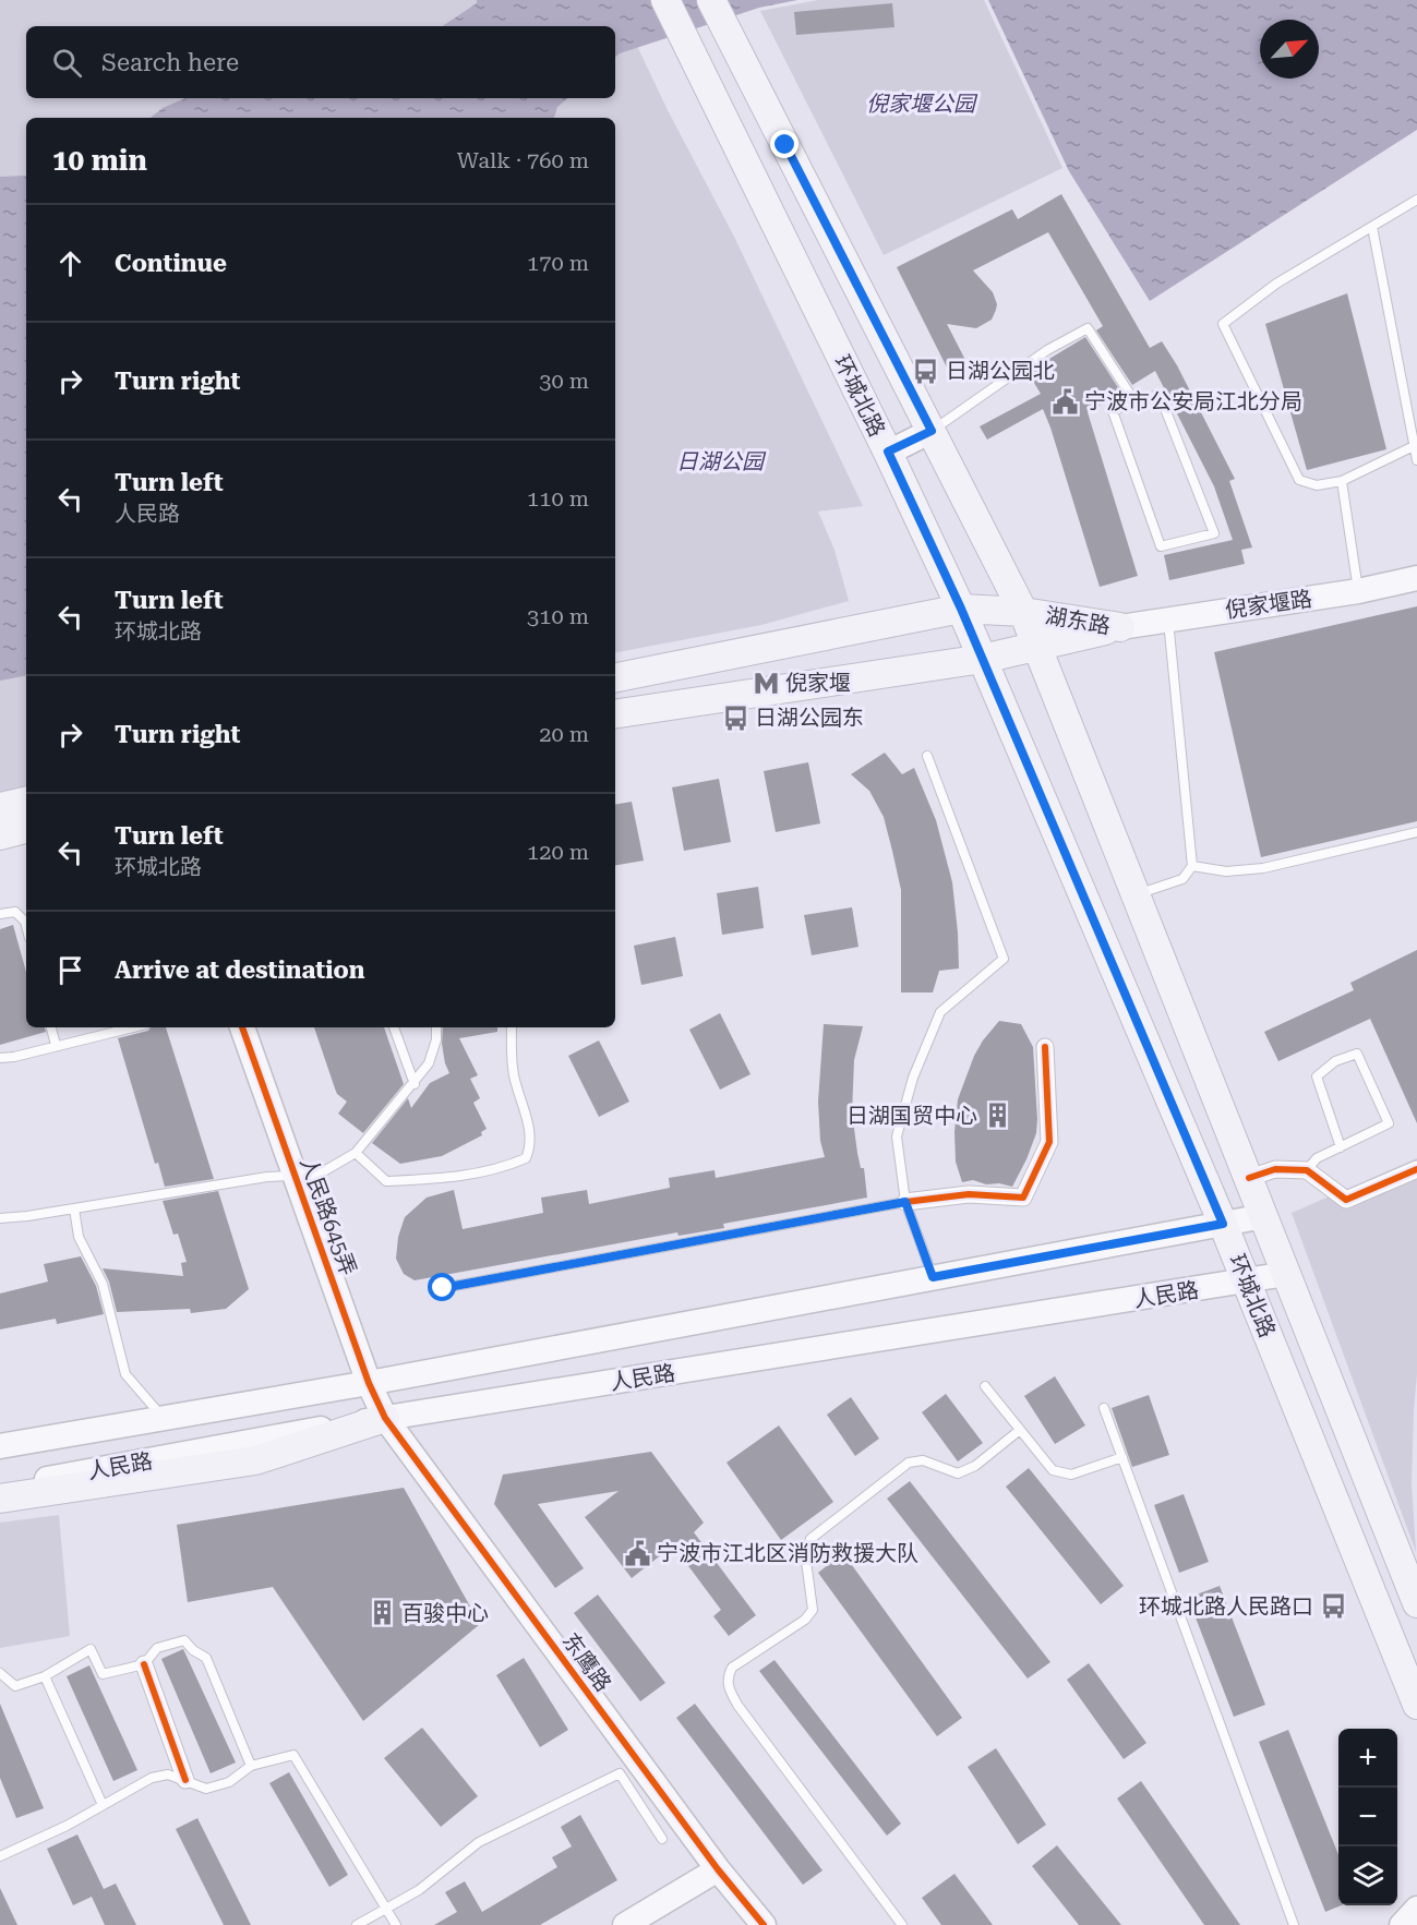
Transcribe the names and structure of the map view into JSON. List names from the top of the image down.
{
  "streets": {
    "main road": [
      "环城北路",
      "倪家堰路",
      "湖东路",
      "人民路645弄",
      "人民路",
      "东鹰路"
    ]
  },
  "crossings": [
    ["环城北路", "湖东路"],
    ["环城北路", "人民路"],
    ["倪家堰路", "湖东路"],
    ["人民路645弄", "人民路"],
    ["人民路645弄", "东鹰路"],
    ["人民路", "东鹰路"]
  ],
  "parks": ["倪家堰公园", "日湖公园"],
  "places": {
    "bus stop": ["日湖公园北", "日湖公园东", "环城北路人民路口"],
    "public building": ["宁波市公安局江北分局", "宁波市江北区消防救援大队"],
    "metro station": ["倪家堰"],
    "building": ["日湖国贸中心", "百骏中心"]
  },
  "north": "top right",
  "page": {
    "search": "Search here",
    "heading": ["10 min", "Walk · 760 m"],
    "list": [
      ["Continue", "170 m"],
      ["Turn right", "30 m"],
      ["Turn left", "人民路", "110 m"],
      ["Turn left", "环城北路", "310 m"],
      ["Turn right", "20 m"],
      ["Turn left", "环城北路", "120 m"],
      "Arrive at destination"
    ],
    "map_buttons": ["+", "−"]
  }
}
